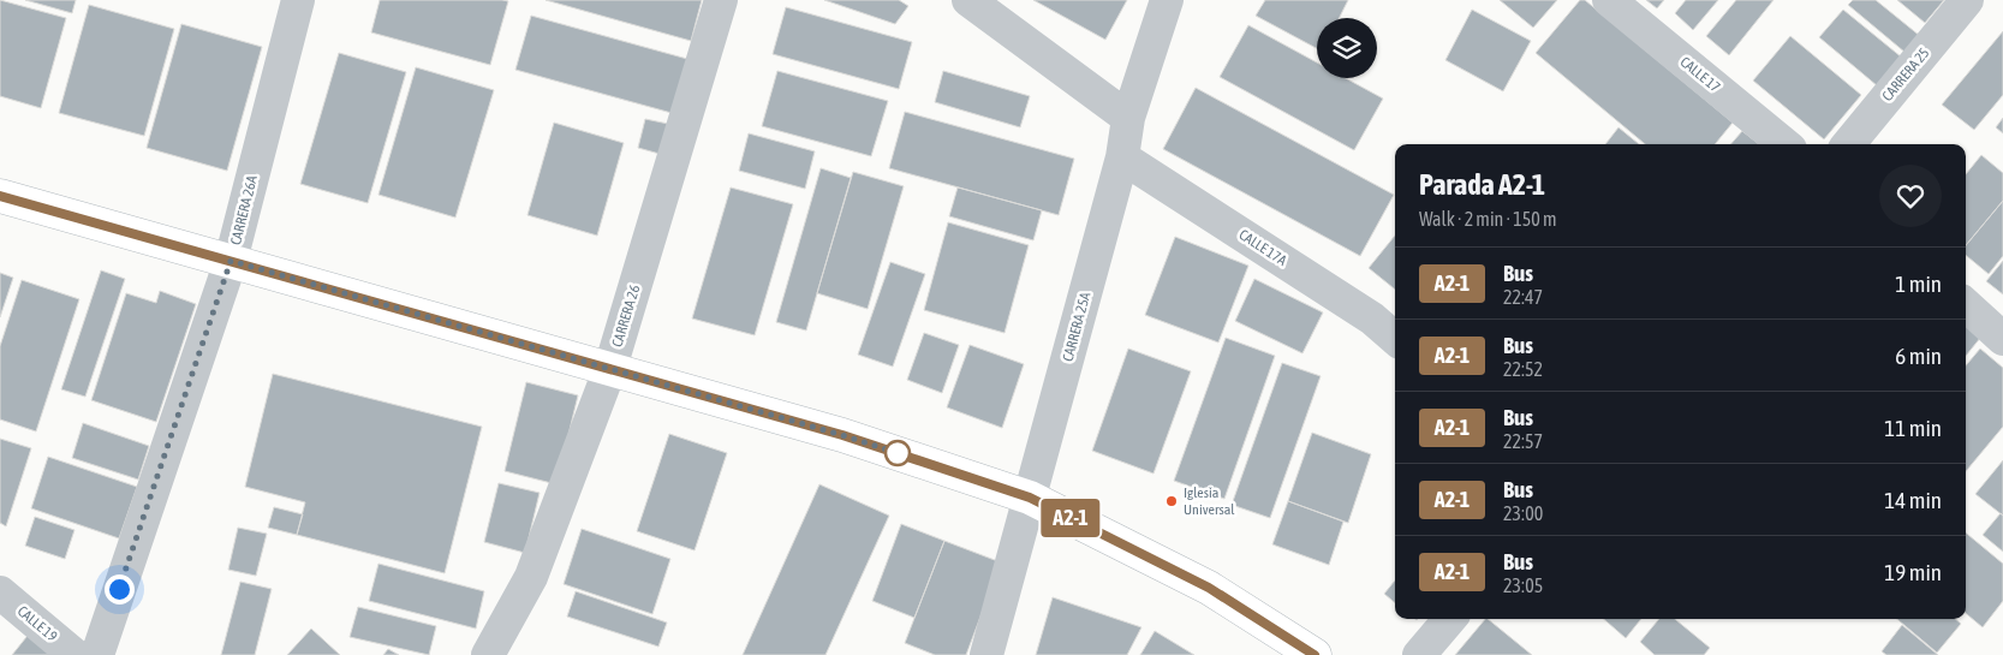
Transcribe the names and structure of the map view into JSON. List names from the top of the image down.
{
  "streets": {
    "street": [
      "CALLE 17",
      "CARRERA 25",
      "CARRERA 26A",
      "CALLE 17A",
      "CARRERA 26",
      "CARRERA 25A",
      "CALLE 19"
    ]
  },
  "crossings": [
    ["CALLE 17A", "CARRERA 25A"]
  ],
  "places": ["Iglesia Universal"],
  "lines": ["bus line A2-1"],
  "page": {
    "on_map": "A2-1",
    "heading": ["Parada A2-1", "Walk · 2 min · 150 m"],
    "list": [
      {
        "mark": "A2-1",
        "name": "Bus",
        "note": "22:47",
        "value": "1 min"
      },
      {
        "mark": "A2-1",
        "name": "Bus",
        "note": "22:52",
        "value": "6 min"
      },
      {
        "mark": "A2-1",
        "name": "Bus",
        "note": "22:57",
        "value": "11 min"
      },
      {
        "mark": "A2-1",
        "name": "Bus",
        "note": "23:00",
        "value": "14 min"
      },
      {
        "mark": "A2-1",
        "name": "Bus",
        "note": "23:05",
        "value": "19 min"
      }
    ]
  }
}
